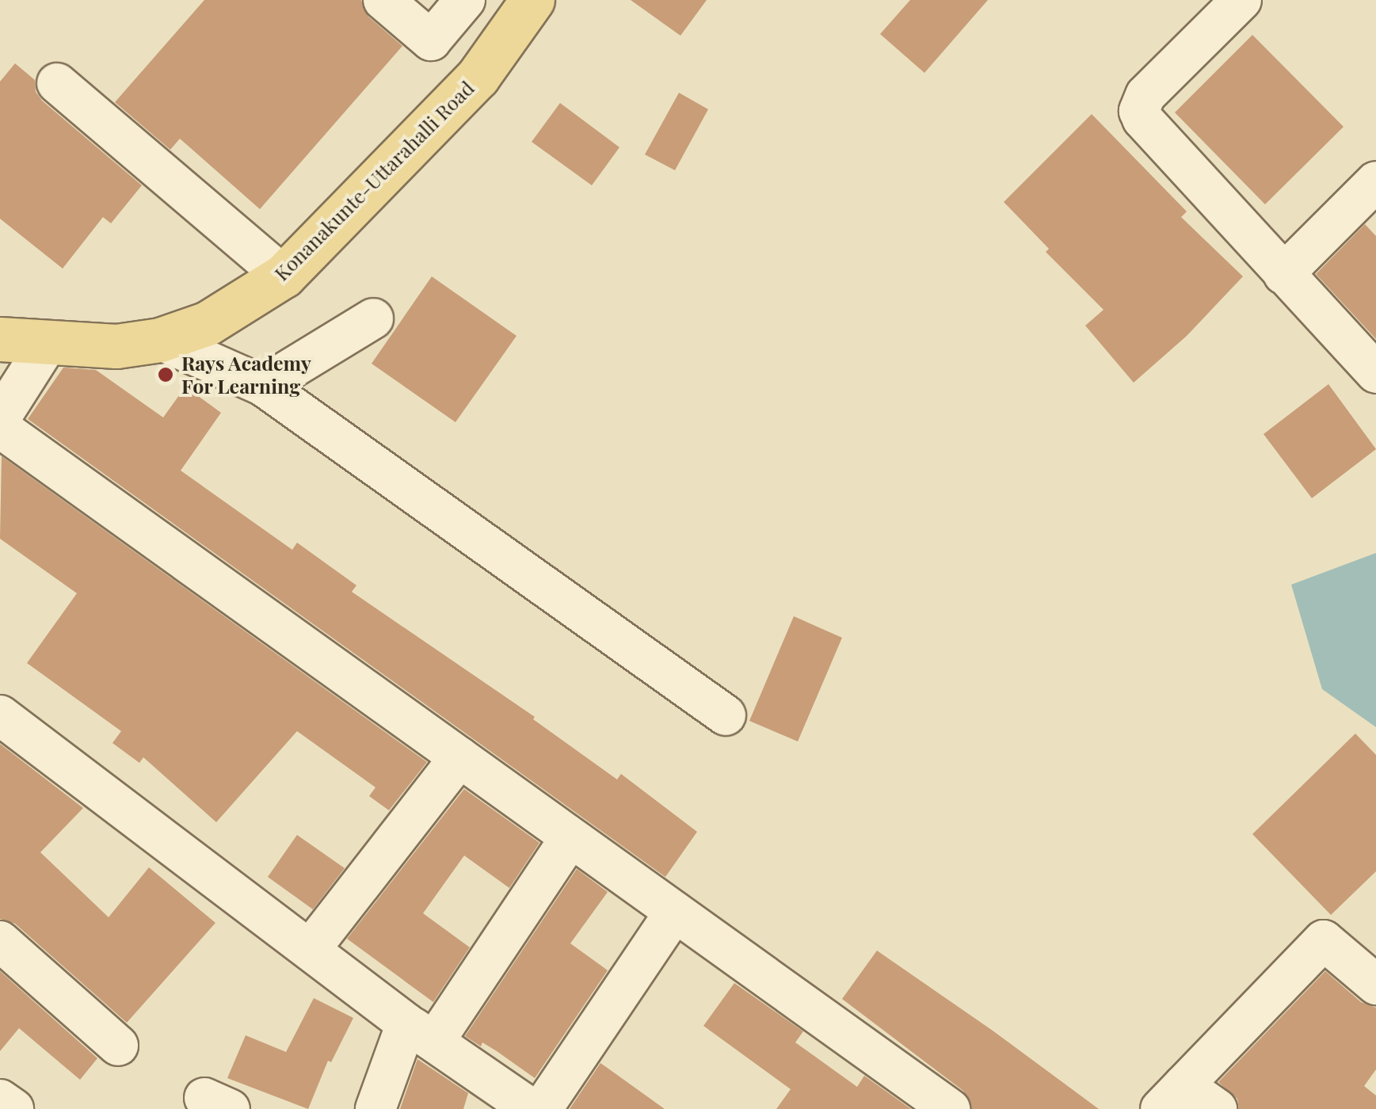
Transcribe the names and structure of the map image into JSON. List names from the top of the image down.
{
  "streets": {
    "main road": ["Konanakunte-Uttarahalli Road"]
  },
  "places": ["Rays Academy For Learning"]
}
